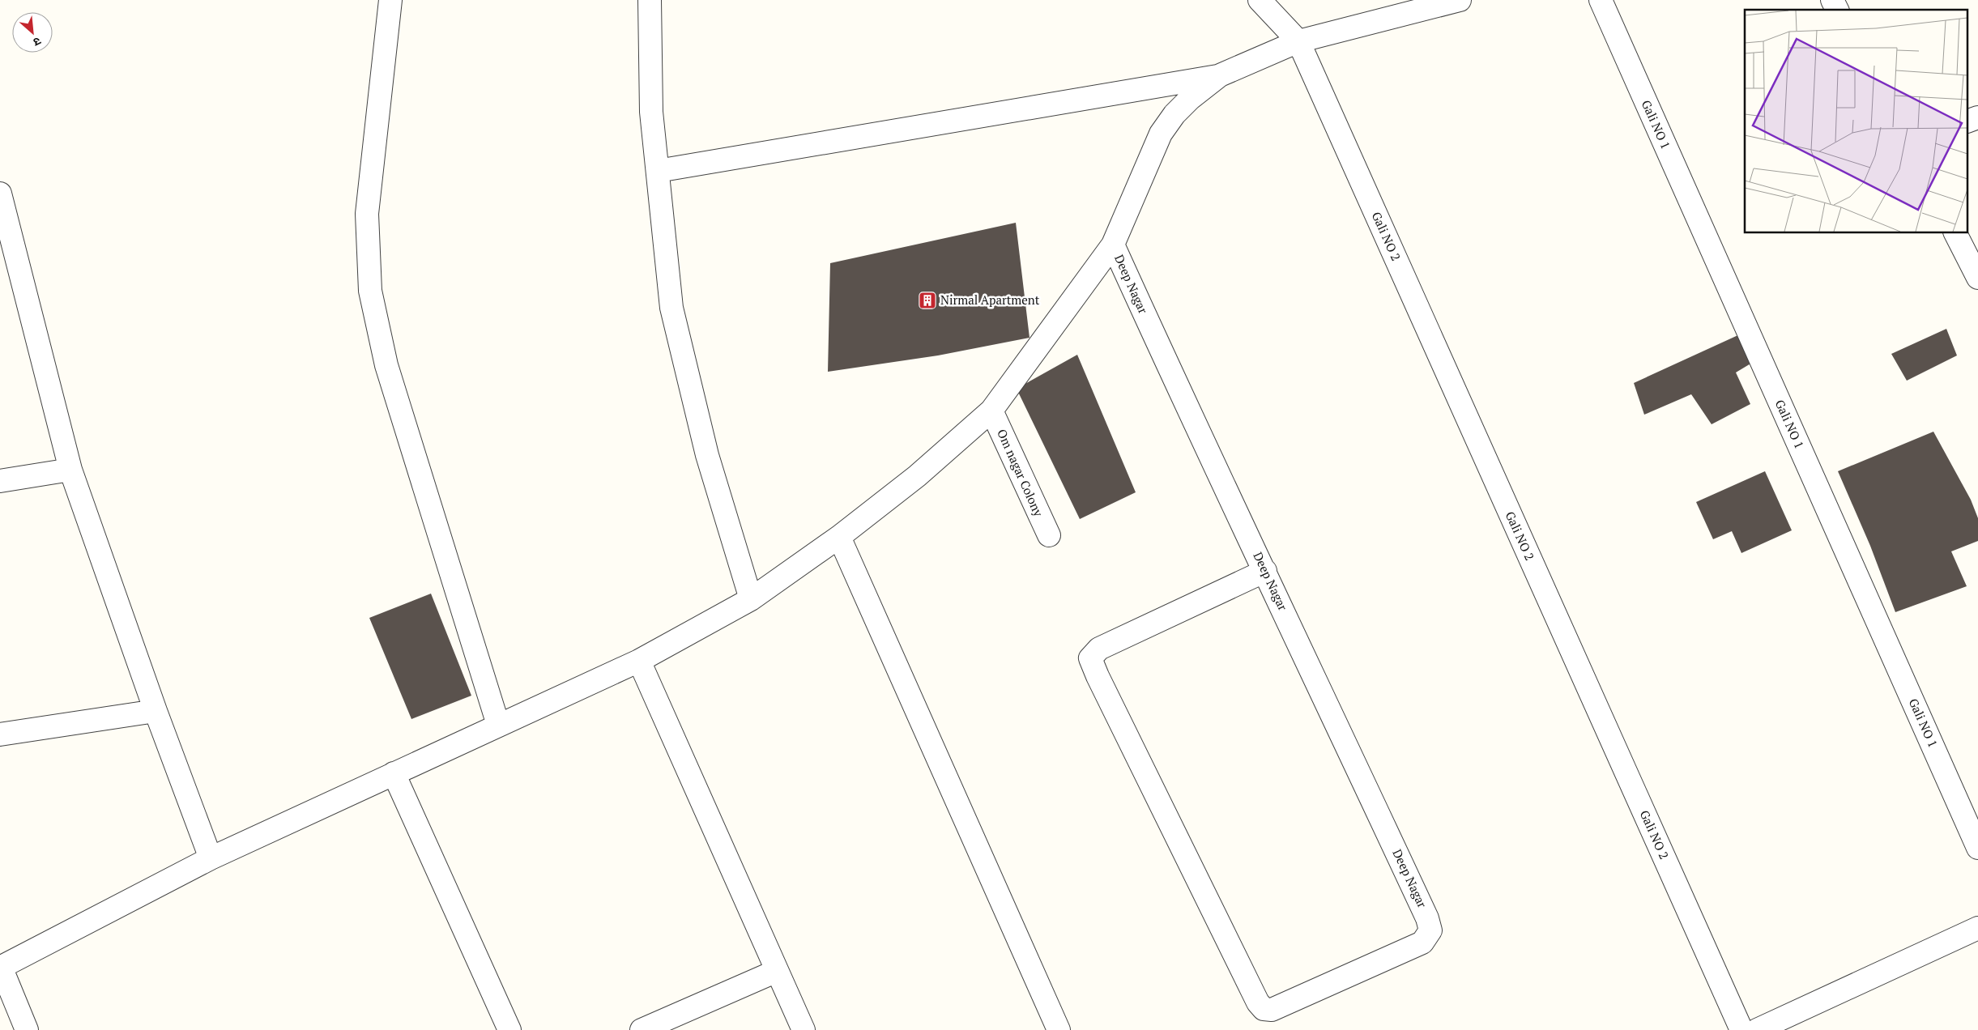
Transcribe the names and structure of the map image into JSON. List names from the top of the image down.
{
  "streets": {
    "street": [
      "Gali NO 1",
      "Gali NO 2",
      "Deep Nagar",
      "Om nagar Colony"
    ]
  },
  "places": {
    "building": ["Nirmal Apartment"]
  },
  "north": "bottom right"
}
